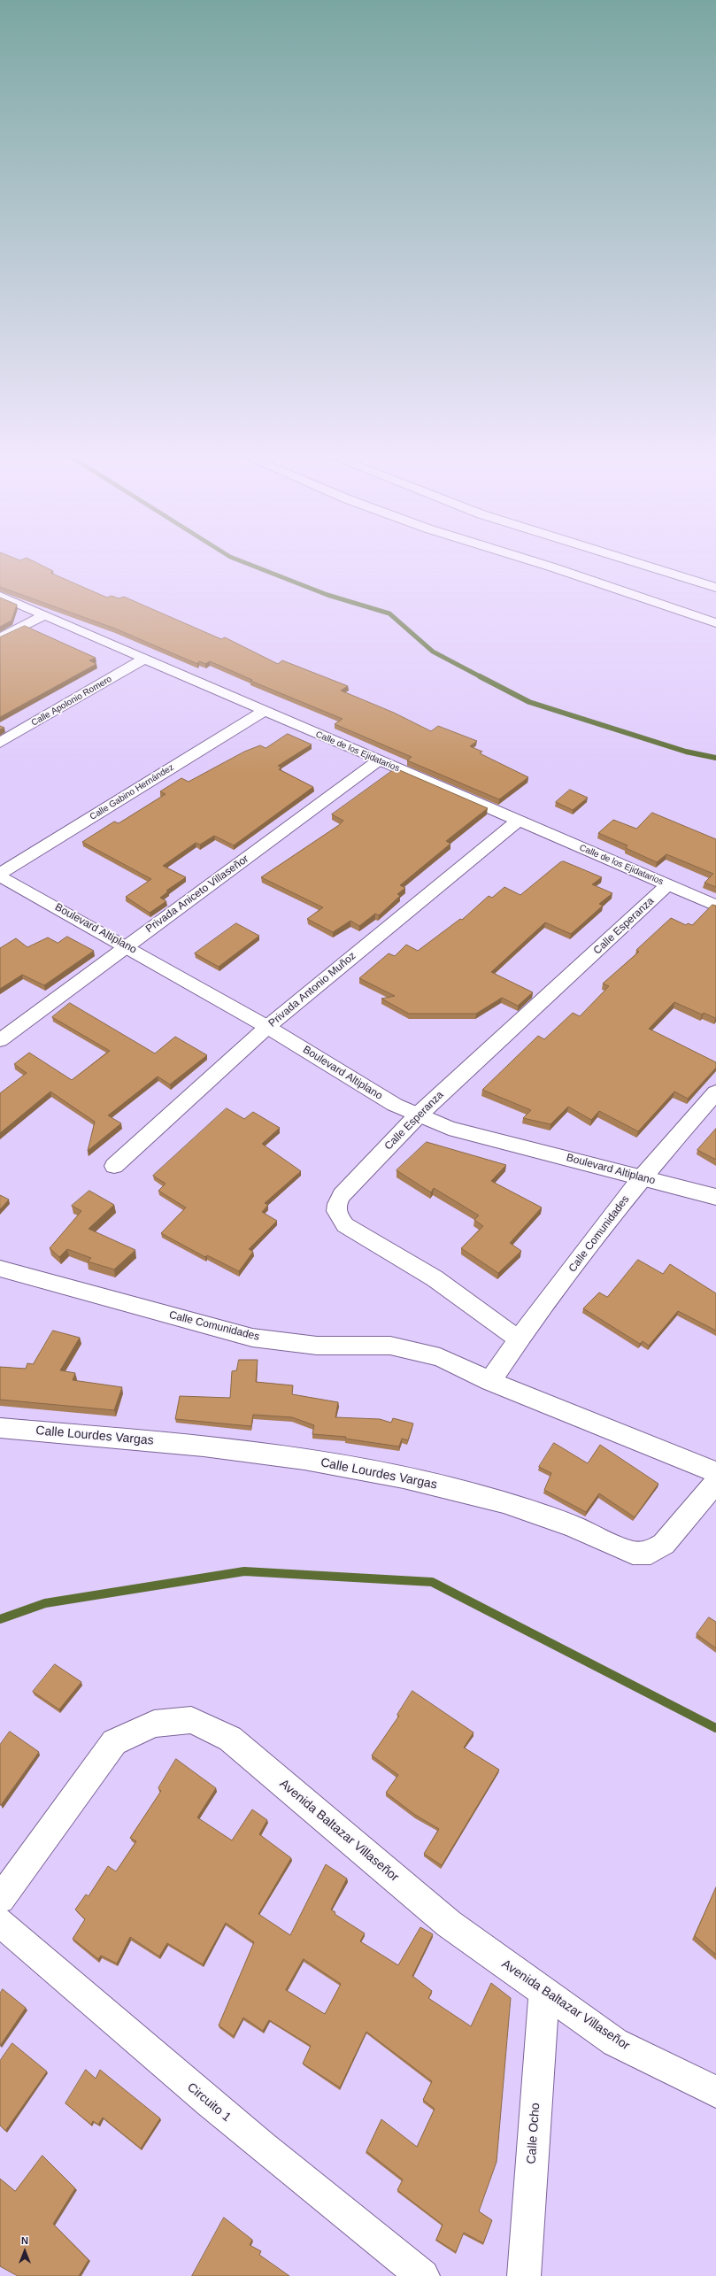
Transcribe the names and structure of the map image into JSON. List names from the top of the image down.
{
  "streets": {
    "main road": [
      "Calle Apolonio Romero",
      "Calle de los Ejidatarios",
      "Calle Gabino Hernández",
      "Privada Aniceto Villaseñor",
      "Calle Esperanza",
      "Boulevard Altiplano",
      "Privada Antonio Muñoz",
      "Calle Comunidades",
      "Calle Lourdes Vargas",
      "Avenida Baltazar Villaseñor",
      "Circuito 1",
      "Calle Ocho"
    ]
  },
  "crossings": [
    ["Calle Apolonio Romero", "Calle de los Ejidatarios"],
    ["Calle de los Ejidatarios", "Calle Gabino Hernández"],
    ["Calle de los Ejidatarios", "Privada Aniceto Villaseñor"],
    ["Calle de los Ejidatarios", "Calle Esperanza"],
    ["Calle de los Ejidatarios", "Privada Antonio Muñoz"],
    ["Calle Gabino Hernández", "Boulevard Altiplano"],
    ["Privada Aniceto Villaseñor", "Boulevard Altiplano"],
    ["Calle Esperanza", "Boulevard Altiplano"],
    ["Calle Esperanza", "Calle Comunidades"],
    ["Boulevard Altiplano", "Privada Antonio Muñoz"],
    ["Boulevard Altiplano", "Calle Comunidades"],
    ["Avenida Baltazar Villaseñor", "Calle Ocho"]
  ],
  "north": "top"
}
